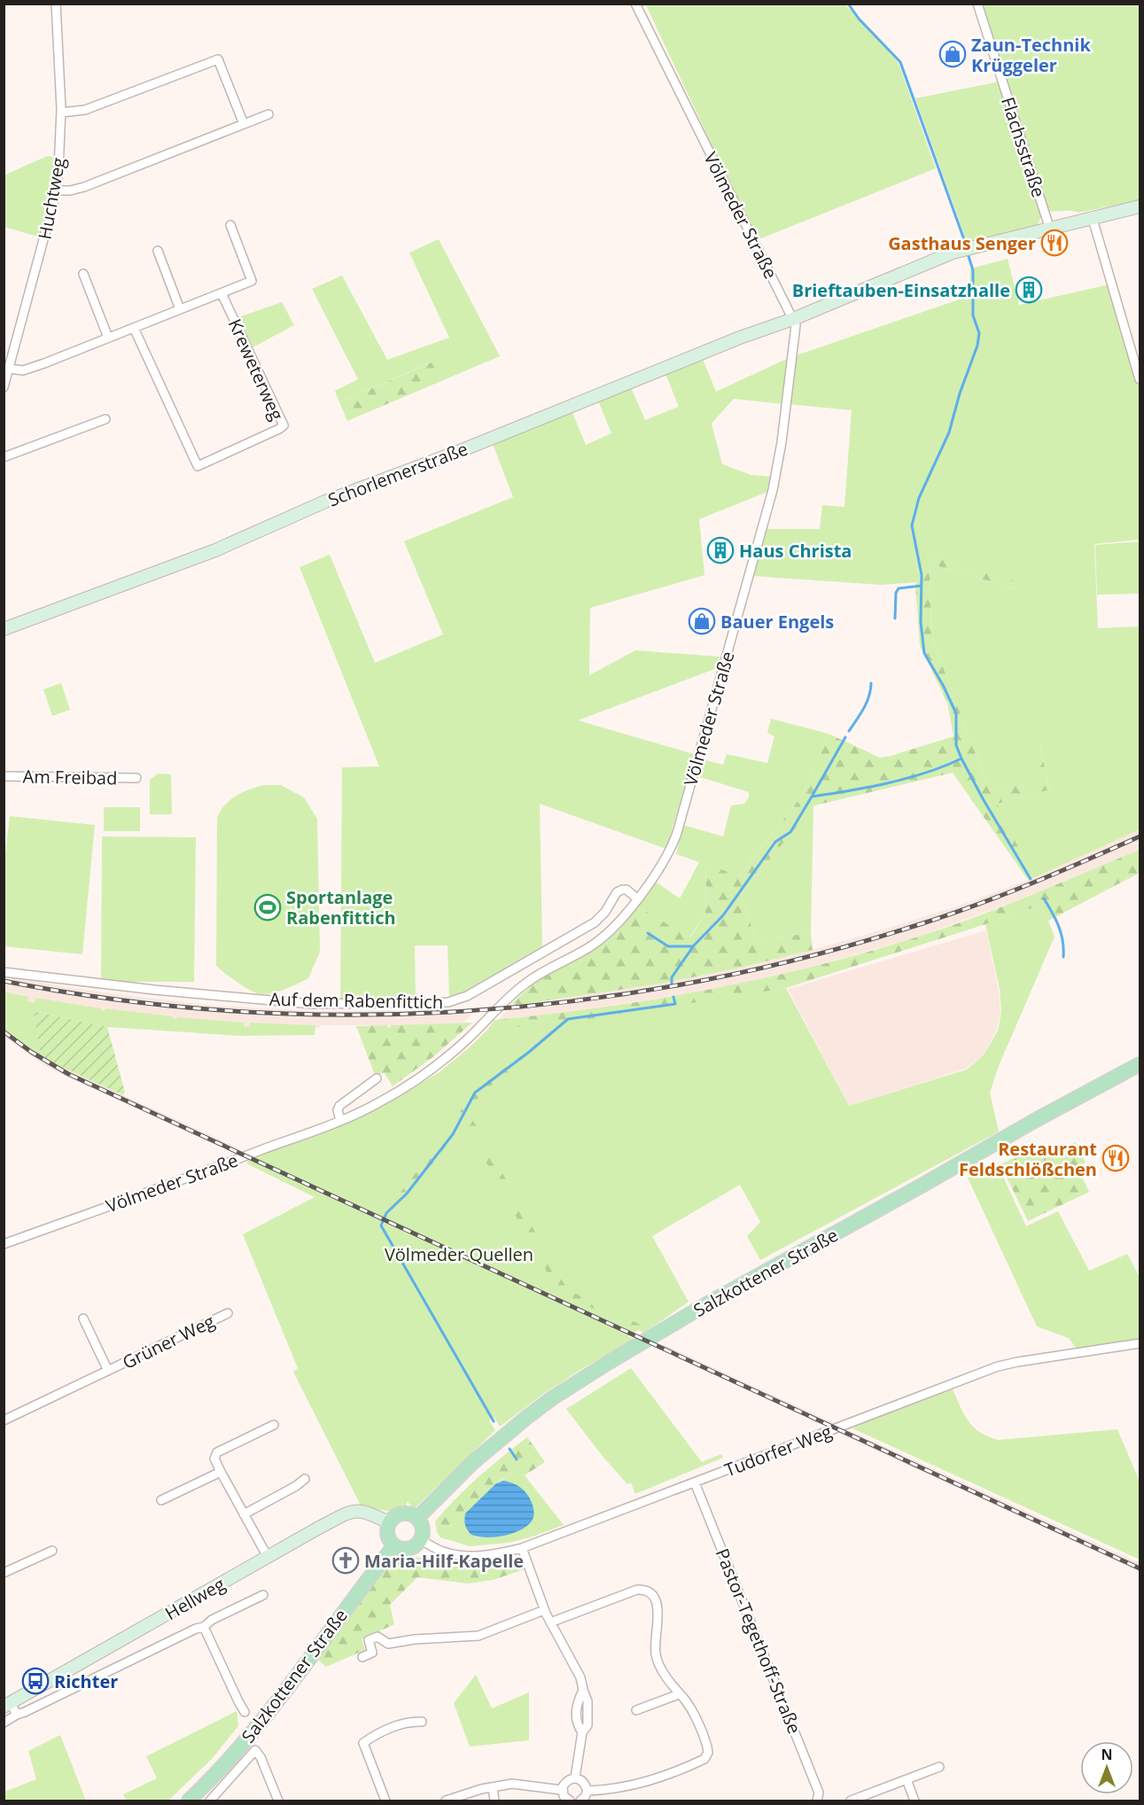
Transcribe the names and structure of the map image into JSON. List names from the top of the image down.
{
  "streets": {
    "main road": ["Salzkottener Straße"],
    "street": [
      "Flachsstraße",
      "Huchtweg",
      "Völmeder Straße",
      "Kreweterweg",
      "Schorlemerstraße",
      "Am Freibad",
      "Auf dem Rabenfittich",
      "Grüner Weg",
      "Tudorfer Weg",
      "Hellweg",
      "Pastor-Tegethoff-Straße"
    ]
  },
  "crossings": [
    ["Flachsstraße", "Schorlemerstraße"],
    ["Völmeder Straße", "Schorlemerstraße"],
    ["Völmeder Straße", "Auf dem Rabenfittich"],
    ["Salzkottener Straße", "Tudorfer Weg"],
    ["Salzkottener Straße", "Hellweg"],
    ["Tudorfer Weg", "Hellweg"],
    ["Tudorfer Weg", "Pastor-Tegethoff-Straße"]
  ],
  "parks": ["Völmeder Quellen"],
  "places": {
    "shop": ["Zaun-Technik Krüggeler", "Bauer Engels"],
    "restaurant": ["Gasthaus Senger", "Restaurant Feldschlößchen"],
    "building": ["Brieftauben-Einsatzhalle", "Haus Christa"],
    "sports": ["Sportanlage Rabenfittich"],
    "church": ["Maria-Hilf-Kapelle"],
    "bus stop": ["Richter"]
  },
  "north": "top"
}
